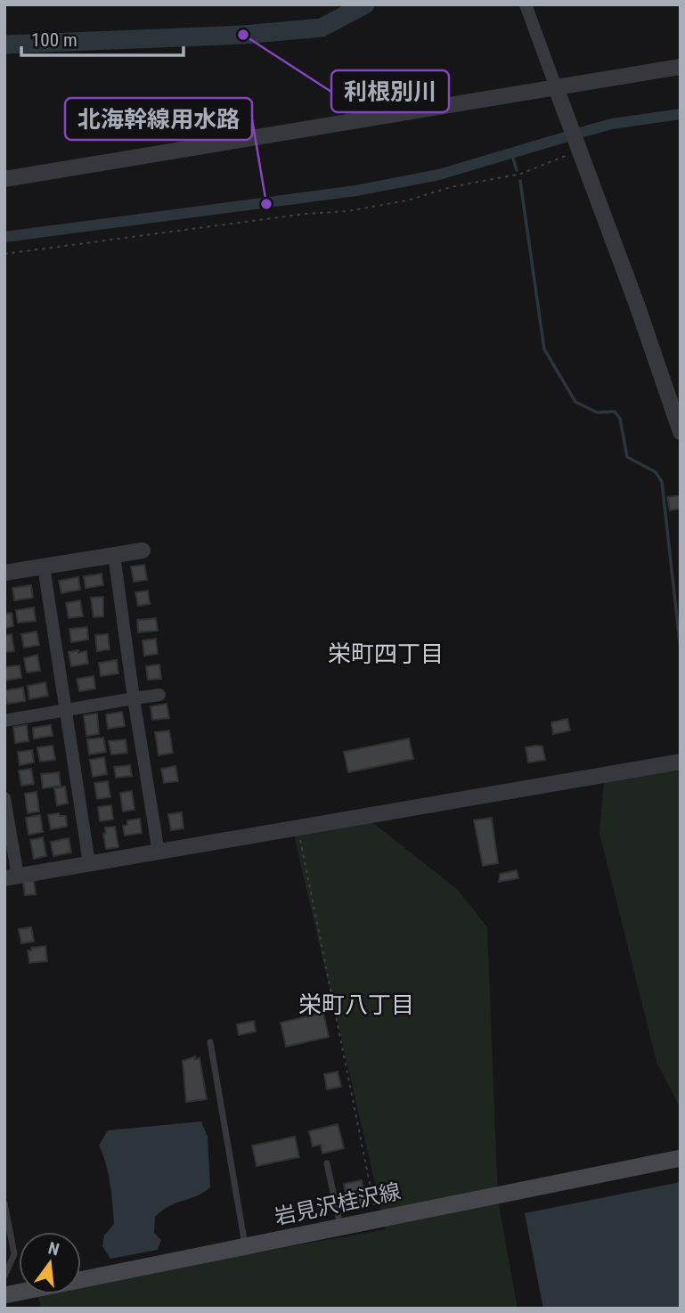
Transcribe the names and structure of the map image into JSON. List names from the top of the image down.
{
  "streets": {
    "main road": ["岩見沢桂沢線"]
  },
  "districts": ["栄町四丁目", "栄町八丁目"],
  "places": ["利根別川", "北海幹線用水路"],
  "scale_bar": "100 m",
  "north": "top"
}
